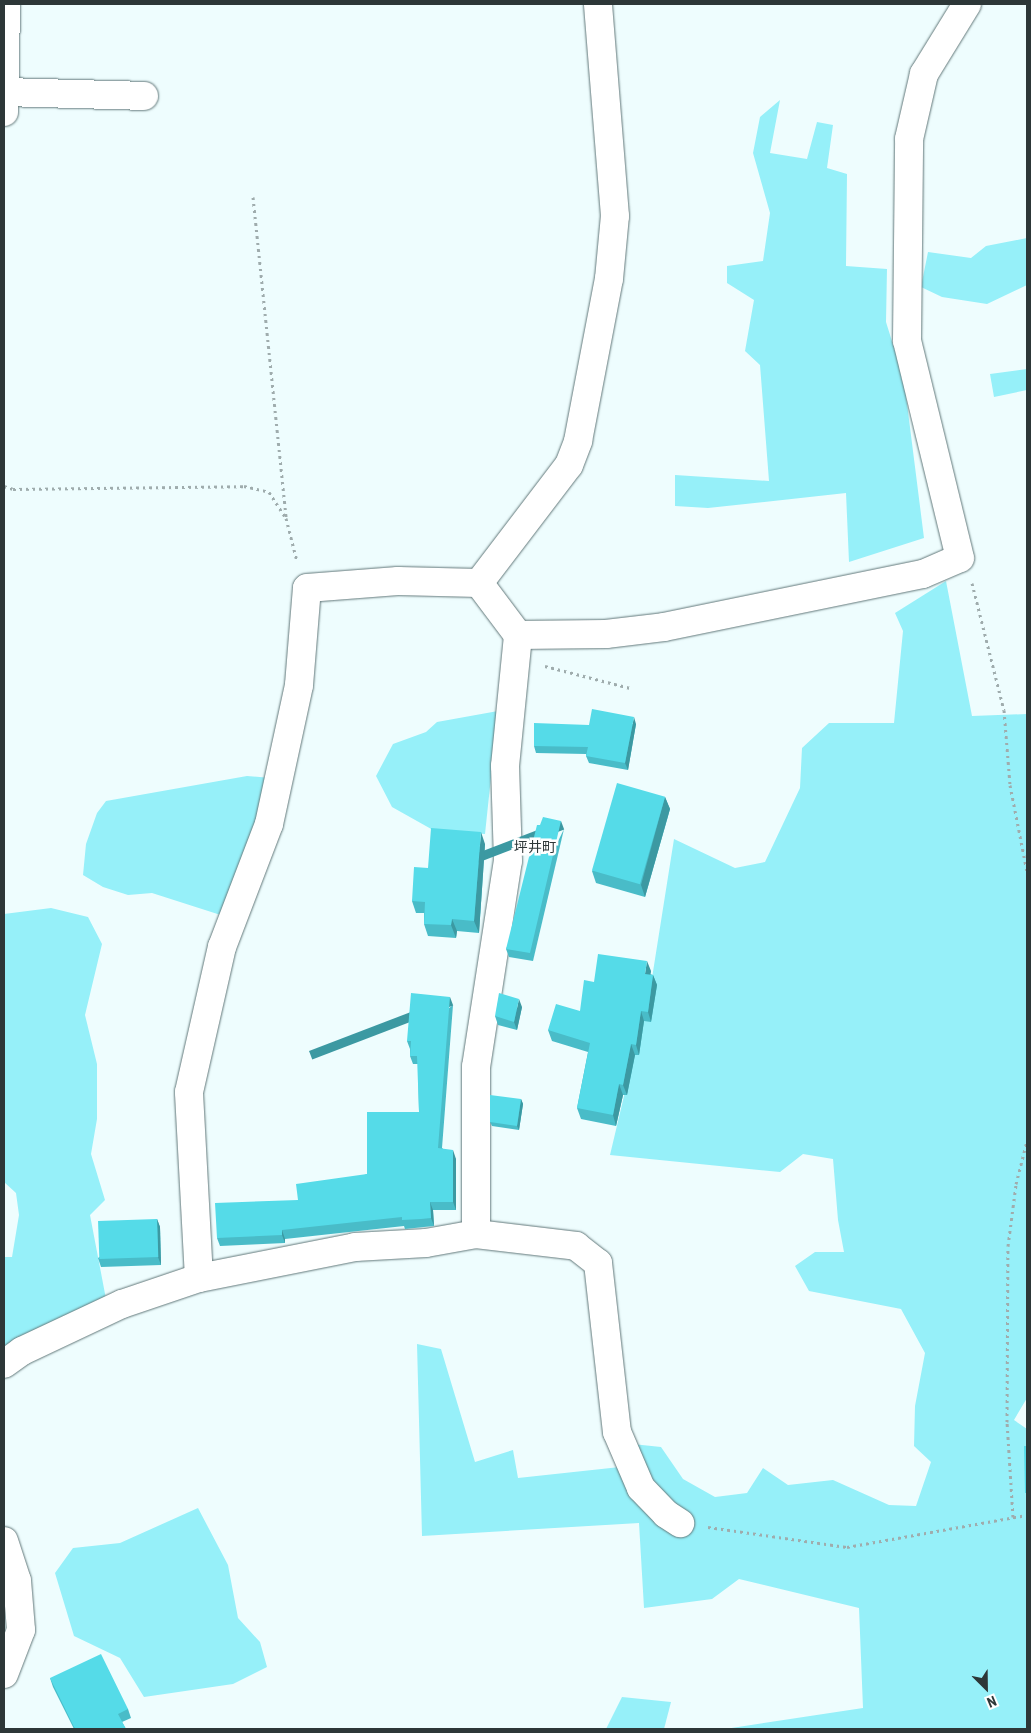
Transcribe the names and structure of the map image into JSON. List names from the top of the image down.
{
  "districts": ["坪井町"],
  "north": "bottom right"
}
